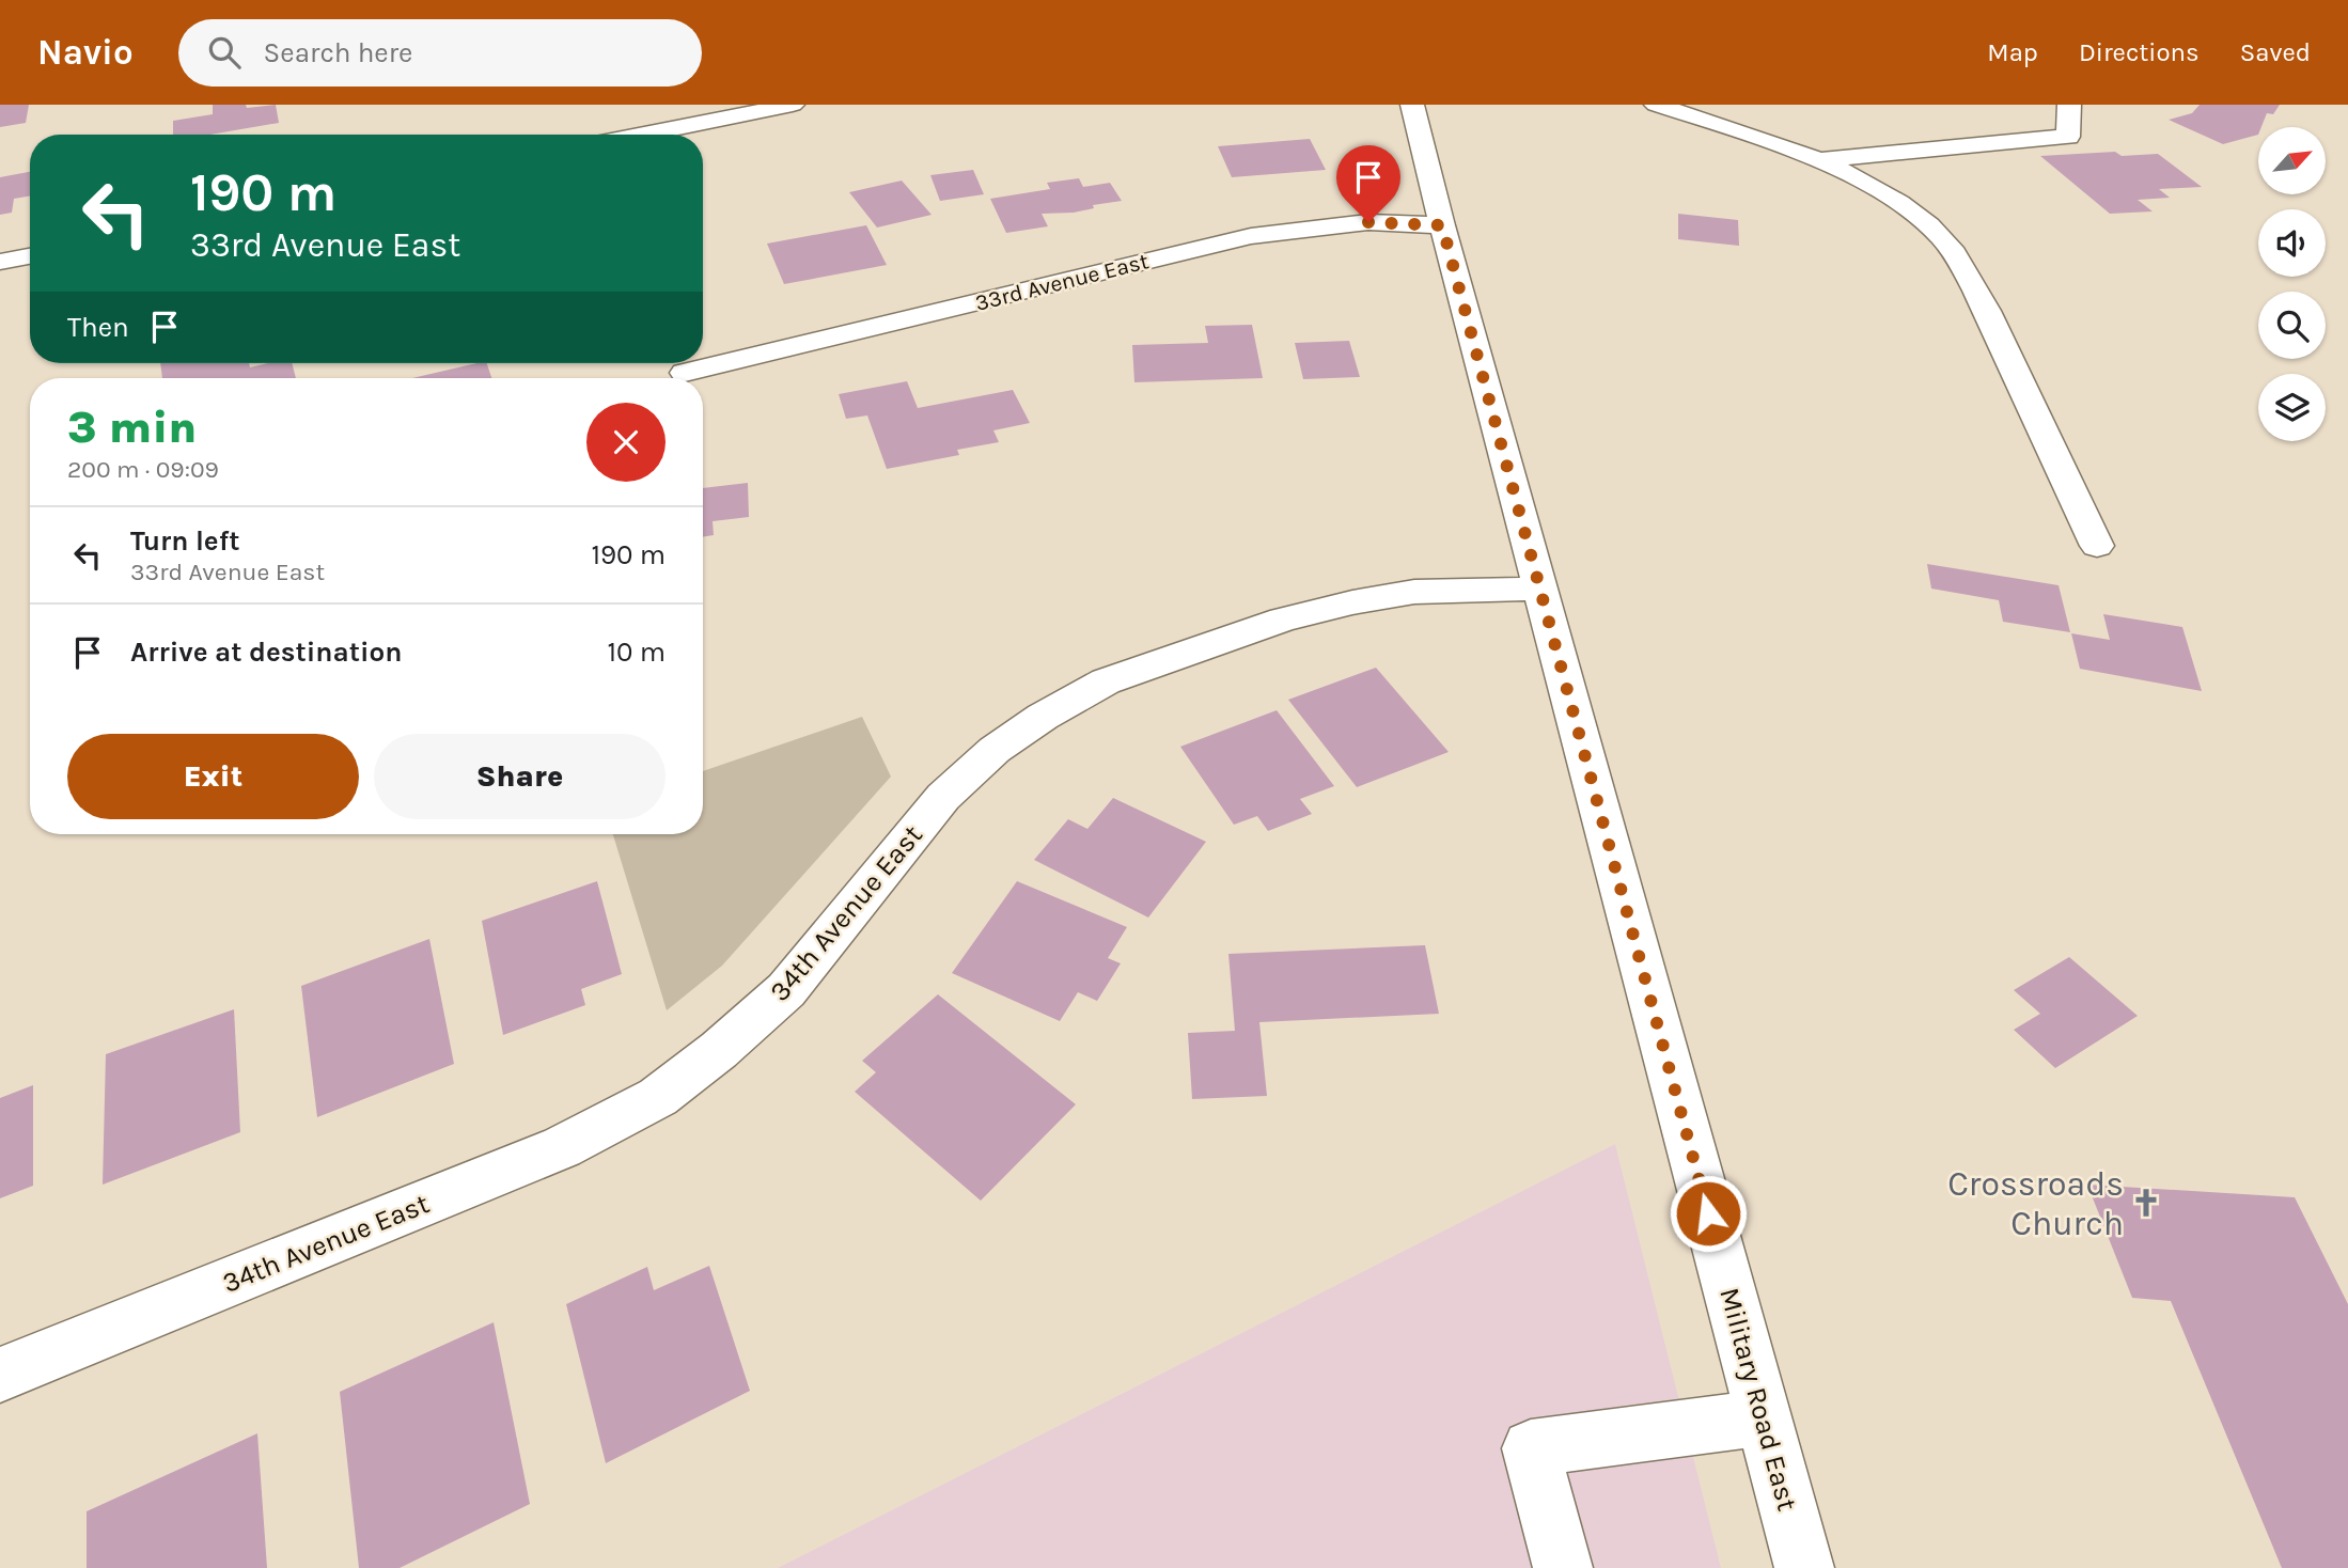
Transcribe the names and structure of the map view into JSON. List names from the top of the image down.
{
  "streets": {
    "street": ["33rd Avenue East", "34th Avenue East", "Military Road East"]
  },
  "crossings": [
    ["33rd Avenue East", "Military Road East"],
    ["34th Avenue East", "Military Road East"]
  ],
  "places": {
    "church": ["Crossroads Church"]
  },
  "north": "top right",
  "page": {
    "header": "Navio",
    "search": "Search here",
    "nav": ["Map", "Directions", "Saved"],
    "turn": ["190 m", "33rd Avenue East"],
    "then": "Then",
    "heading": ["3 min", "200 m · 09:09"],
    "list": [
      {
        "name": "Turn left",
        "note": "33rd Avenue East",
        "value": "190 m"
      },
      {
        "name": "Arrive at destination",
        "value": "10 m"
      }
    ],
    "buttons": ["Exit", "Share"]
  }
}
